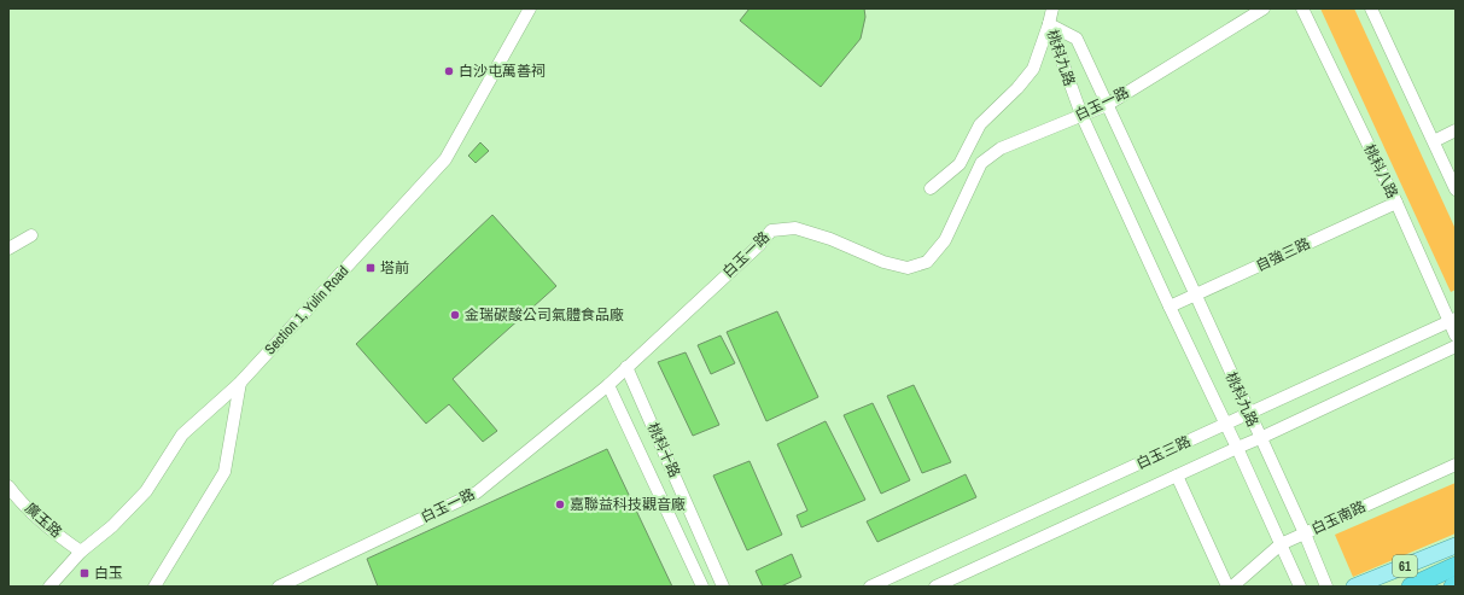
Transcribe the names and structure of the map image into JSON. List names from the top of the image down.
{
  "streets": {
    "highway": ["61"],
    "street": [
      "桃科九路",
      "白玉一路",
      "桃科八路",
      "自強三路",
      "Section 1, Yulin Road",
      "桃科十路",
      "白玉三路",
      "白玉南路",
      "廣玉路"
    ]
  },
  "crossings": [
    ["桃科九路", "白玉一路"],
    ["桃科九路", "自強三路"],
    ["桃科九路", "白玉三路"],
    ["桃科九路", "白玉南路"],
    ["白玉一路", "桃科十路"],
    ["桃科八路", "自強三路"],
    ["桃科八路", "白玉三路"],
    ["Section 1, Yulin Road", "廣玉路"]
  ],
  "places": {
    "other": ["白沙屯萬善祠", "金瑞碳酸公司氣體食品廠", "嘉聯益科技觀音廠"],
    "transit": ["塔前", "白玉"]
  }
}
